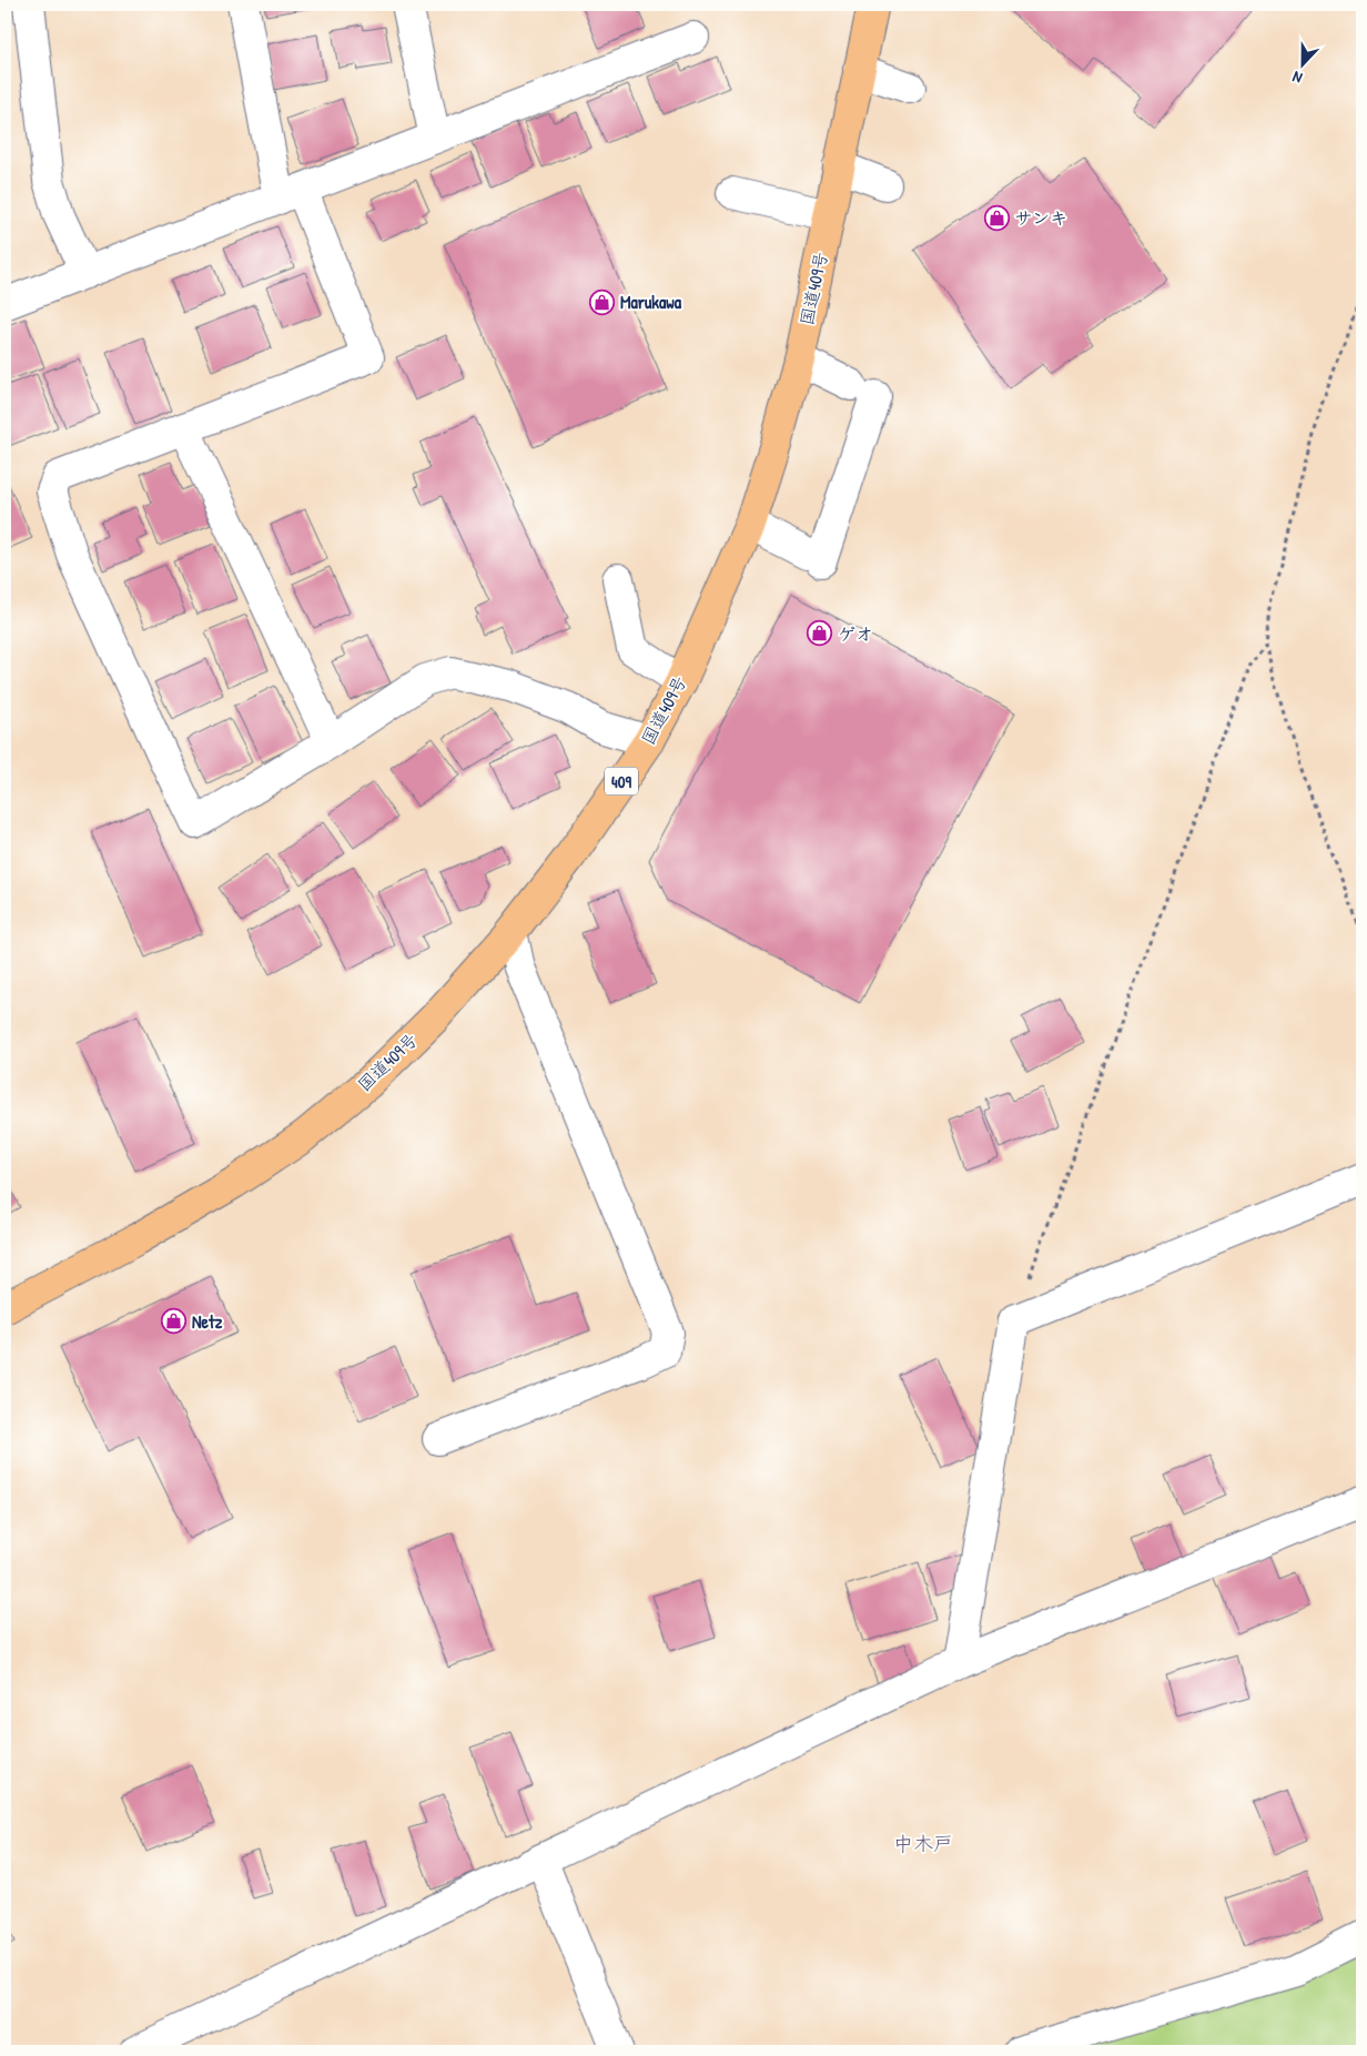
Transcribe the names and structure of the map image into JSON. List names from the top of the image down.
{
  "streets": {
    "highway": ["国道409号", "409"]
  },
  "districts": ["中木戸"],
  "places": {
    "shop": [
      "サンキ",
      "Marukawa",
      "ゲオ",
      "Netz"
    ]
  },
  "north": "bottom"
}
